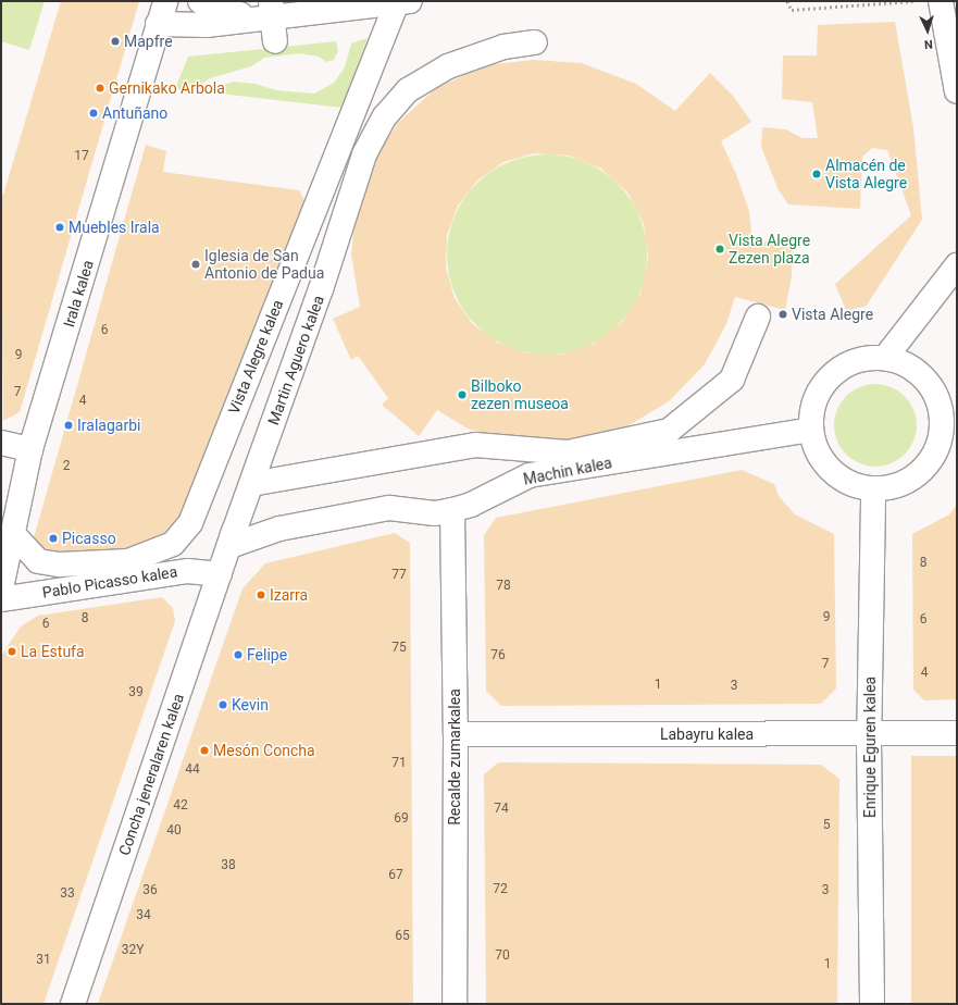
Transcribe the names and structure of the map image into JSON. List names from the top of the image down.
{
  "streets": {
    "street": [
      "Irala kalea",
      "Vista Alegre kalea",
      "Martin Aguero kalea",
      "Machin kalea",
      "Pablo Picasso kalea",
      "Labayru kalea",
      "Enrique Eguren kalea",
      "Recalde zumarkalea",
      "Concha jeneralaren kalea"
    ]
  },
  "crossings": [
    ["Irala kalea", "Vista Alegre kalea"],
    ["Martin Aguero kalea", "Machin kalea"],
    ["Martin Aguero kalea", "Concha jeneralaren kalea"],
    ["Machin kalea", "Enrique Eguren kalea"],
    ["Machin kalea", "Recalde zumarkalea"],
    ["Machin kalea", "Concha jeneralaren kalea"],
    ["Pablo Picasso kalea", "Concha jeneralaren kalea"],
    ["Labayru kalea", "Enrique Eguren kalea"],
    ["Labayru kalea", "Recalde zumarkalea"]
  ],
  "places": [
    "Mapfre",
    "Gernikako Arbola",
    "Antuñano",
    "Almacén de Vista Alegre",
    "Muebles Irala",
    "Vista Alegre Zezen plaza",
    "Iglesia de San Antonio de Padua",
    "Vista Alegre",
    "Bilboko zezen museoa",
    "Iralagarbi",
    "Picasso",
    "Izarra",
    "La Estufa",
    "Felipe",
    "Kevin",
    "Mesón Concha"
  ],
  "house_numbers": [
    "17",
    "6",
    "9",
    "7",
    "4",
    "2",
    "8",
    "77",
    "78",
    "9",
    "8",
    "6",
    "6",
    "75",
    "76",
    "7",
    "4",
    "1",
    "3",
    "39",
    "71",
    "44",
    "42",
    "74",
    "69",
    "5",
    "40",
    "38",
    "67",
    "72",
    "36",
    "3",
    "33",
    "34",
    "65",
    "32Y",
    "70",
    "31",
    "1"
  ],
  "north": "bottom"
}
